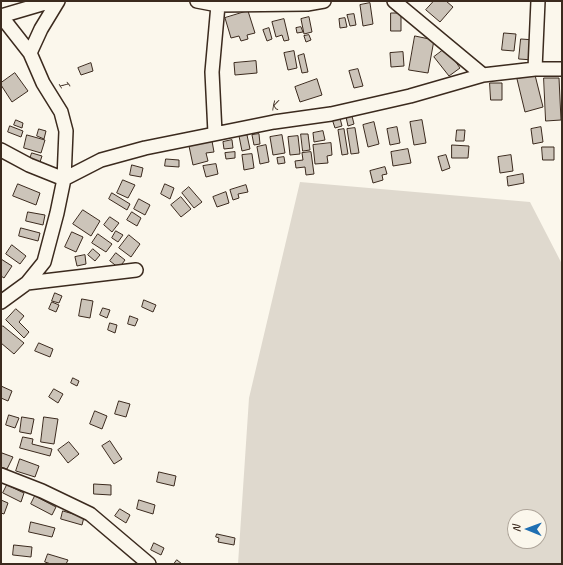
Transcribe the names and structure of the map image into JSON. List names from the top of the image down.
{
  "streets": {
    "street": ["I", "K"]
  },
  "crossings": [
    ["I", "K"]
  ],
  "north": "left"
}
